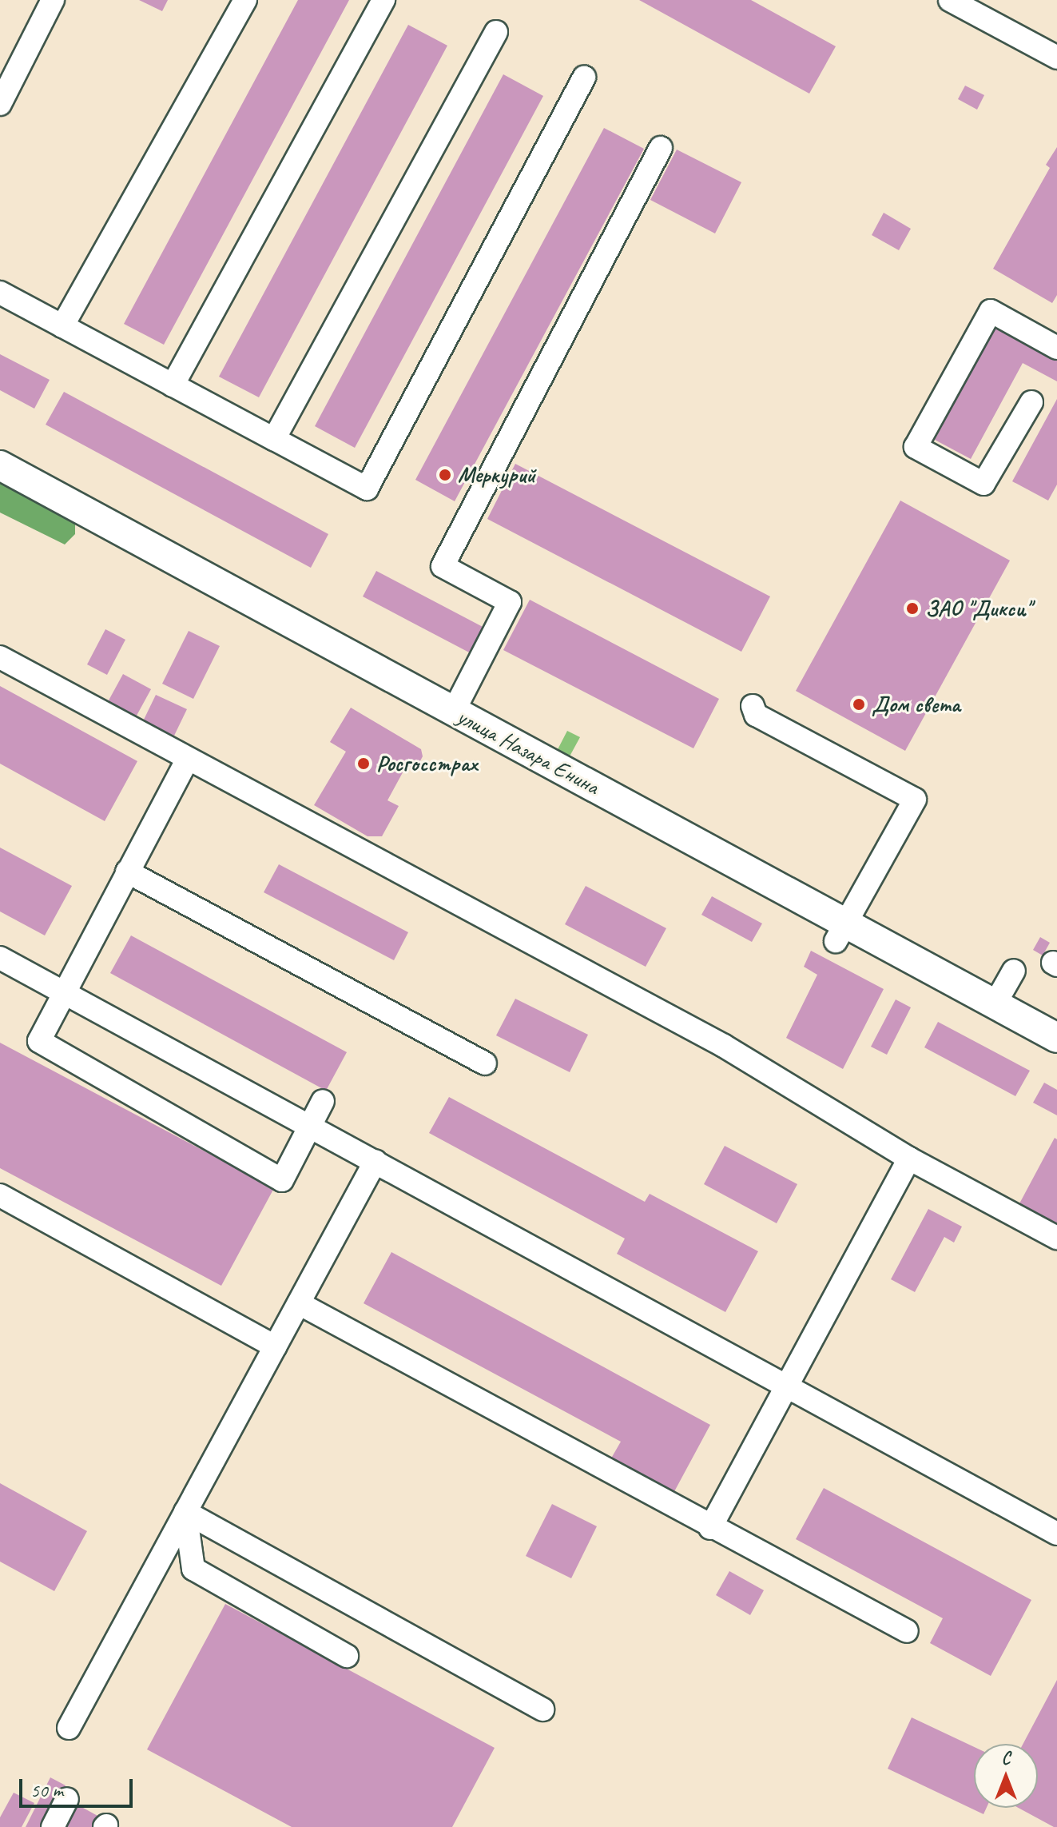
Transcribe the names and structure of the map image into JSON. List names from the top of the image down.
{
  "streets": {
    "main road": ["улица Назара Енина"]
  },
  "places": [
    "Меркурий",
    "ЗАО \"Дикси\"",
    "Дом света",
    "Росгосстрах"
  ],
  "scale_bar": "50 m",
  "north": "top"
}
